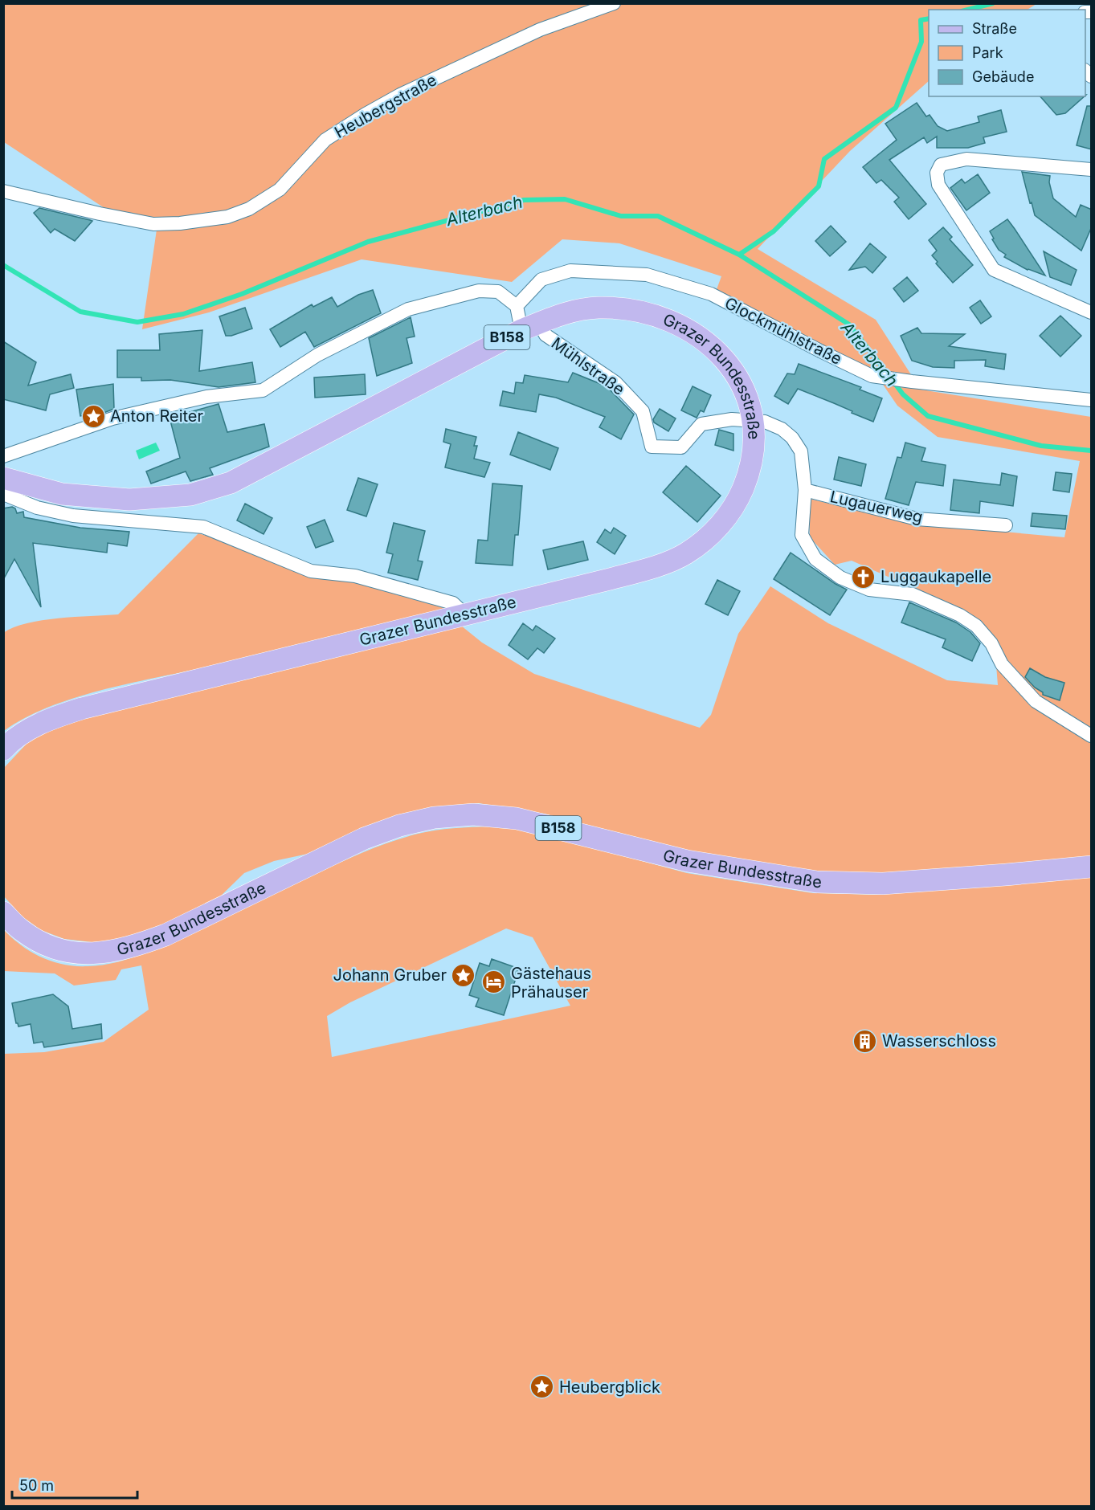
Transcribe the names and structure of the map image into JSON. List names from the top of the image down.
{
  "streets": {
    "main road": ["B158", "Grazer Bundesstraße"],
    "street": [
      "Heubergstraße",
      "Glockmühlstraße",
      "Mühlstraße",
      "Lugauerweg"
    ]
  },
  "crossings": [
    ["Glockmühlstraße", "Mühlstraße"],
    ["Mühlstraße", "Grazer Bundesstraße"],
    ["Mühlstraße", "Lugauerweg"]
  ],
  "water": ["Alterbach"],
  "places": {
    "place": ["Anton Reiter", "Johann Gruber", "Heubergblick"],
    "church": ["Luggaukapelle"],
    "hotel": ["Gästehaus Prähauser"],
    "building": ["Wasserschloss"]
  },
  "legend": ["Straße", "Park", "Gebäude"],
  "scale_bar": "50 m"
}
